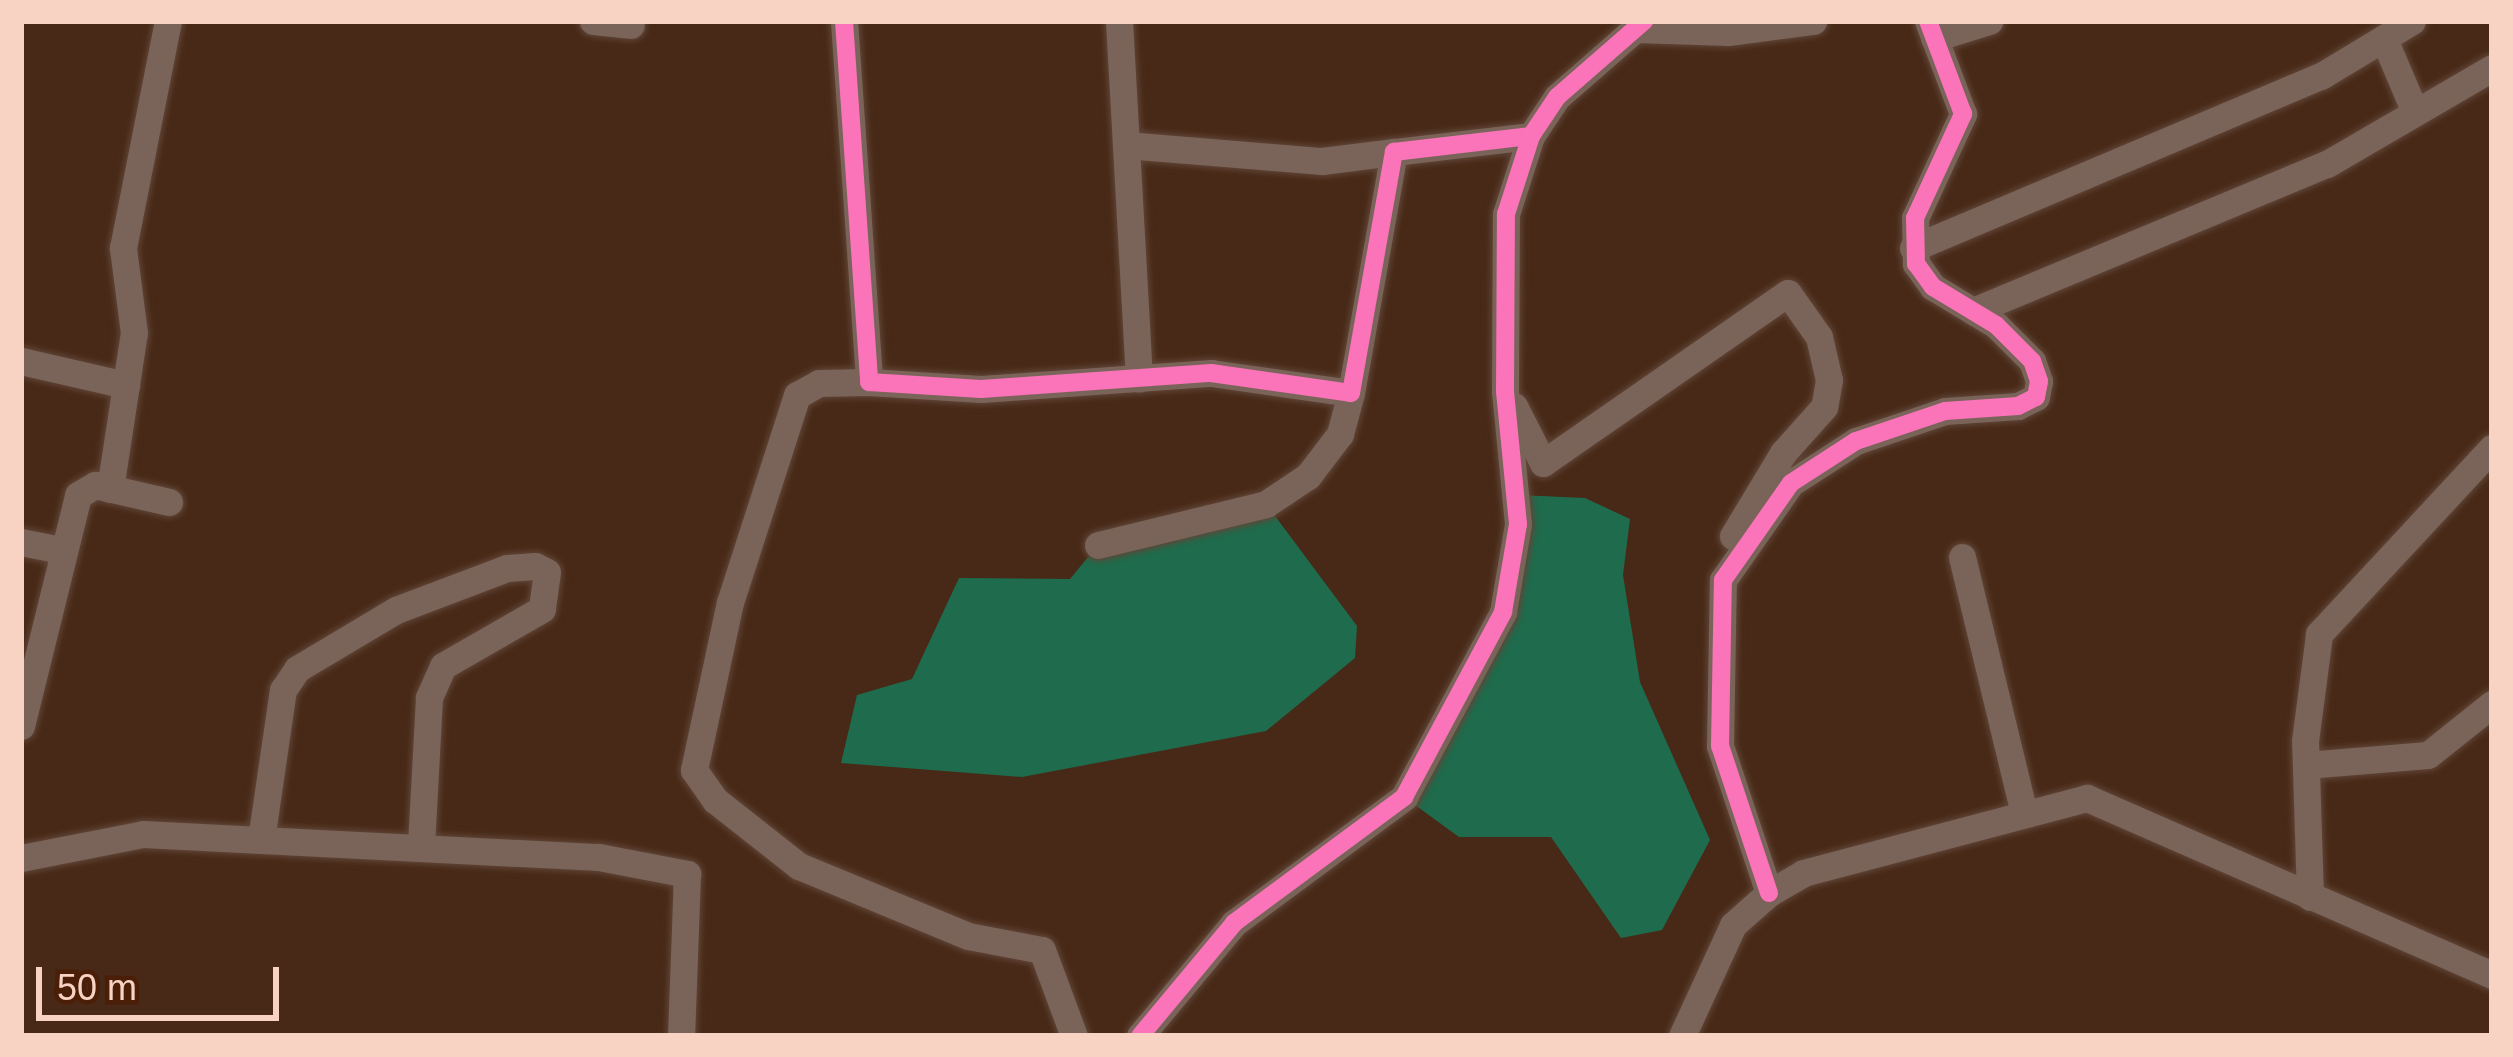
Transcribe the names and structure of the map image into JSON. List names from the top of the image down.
{
  "scale_bar": "50 m"
}
